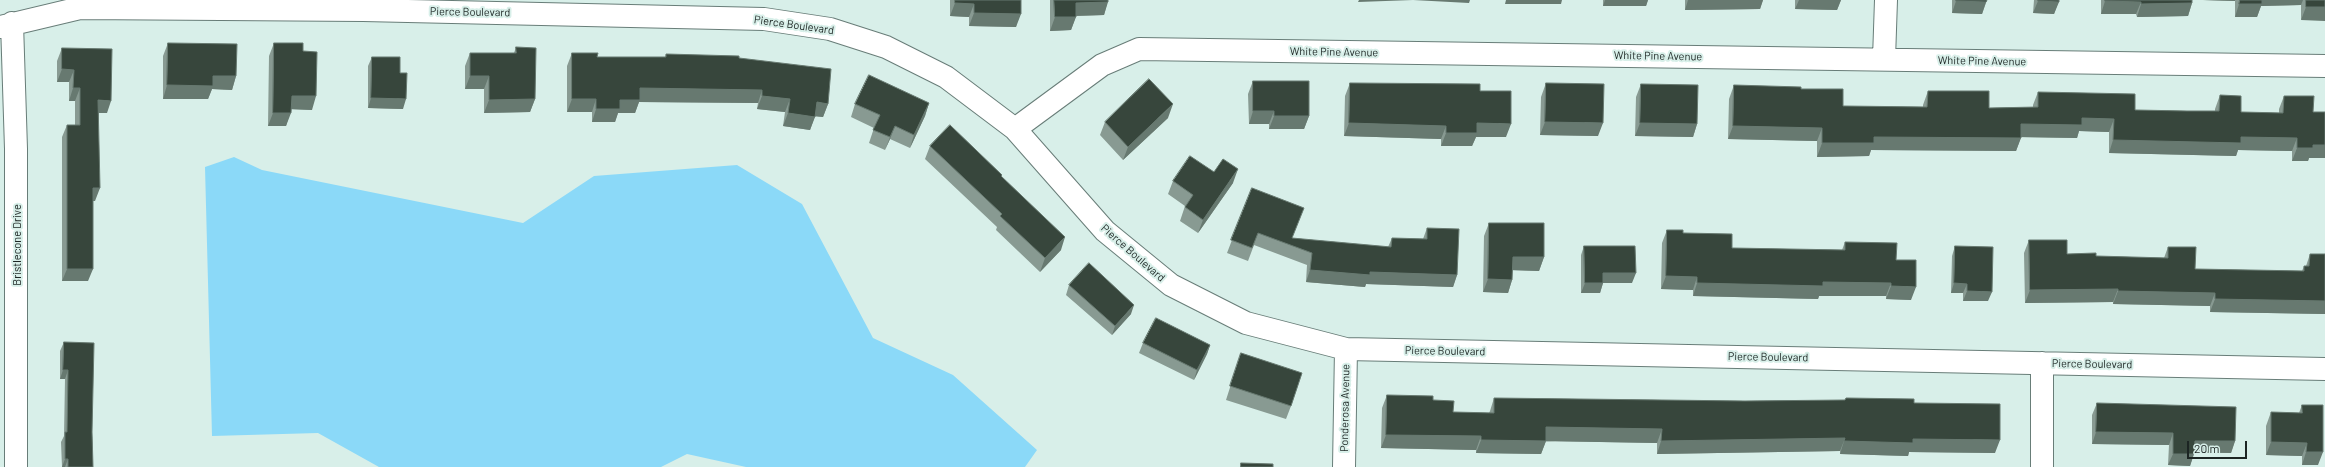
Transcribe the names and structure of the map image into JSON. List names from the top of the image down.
{
  "streets": {
    "street": [
      "Pierce Boulevard",
      "White Pine Avenue",
      "Bristlecone Drive",
      "Ponderosa Avenue"
    ]
  },
  "crossings": [
    ["Pierce Boulevard", "White Pine Avenue"],
    ["Pierce Boulevard", "Bristlecone Drive"],
    ["Pierce Boulevard", "Ponderosa Avenue"]
  ],
  "scale_bar": "20 m"
}
